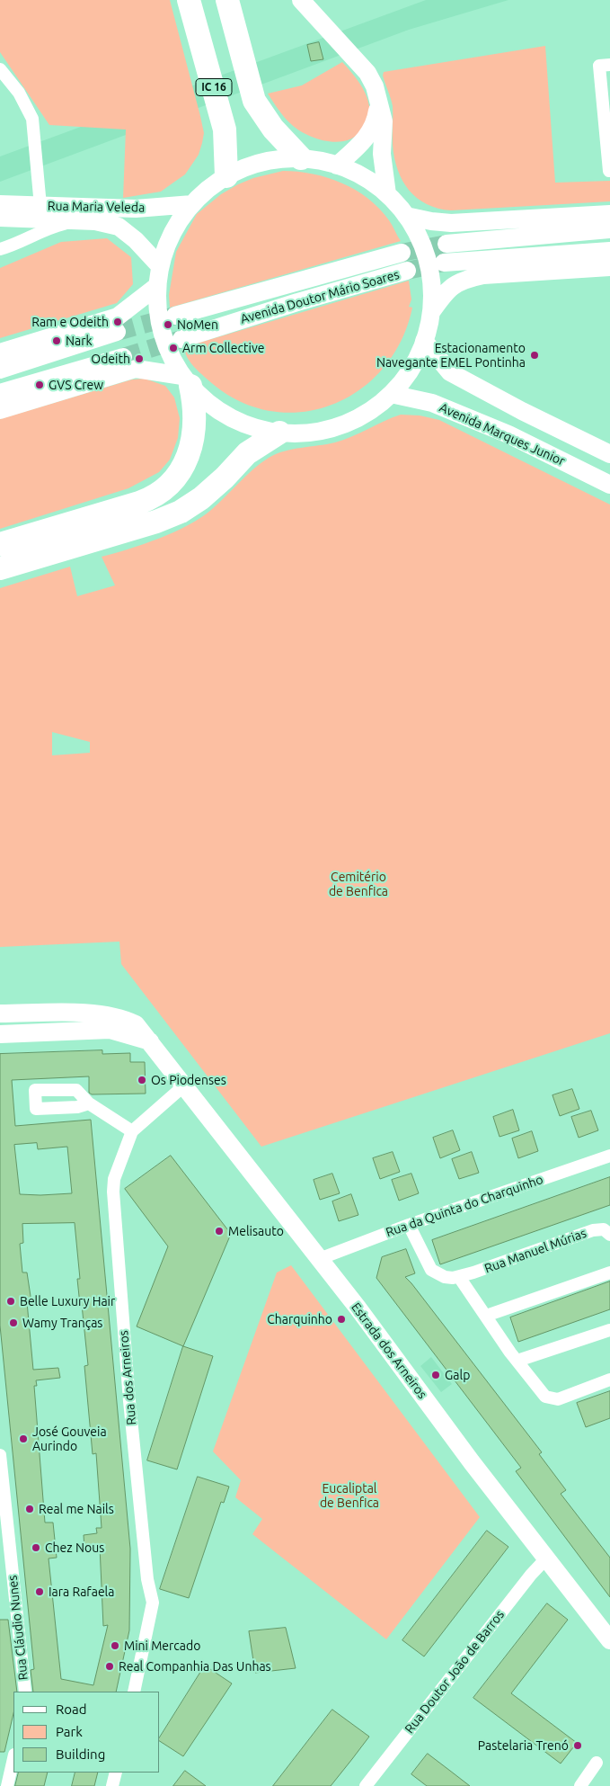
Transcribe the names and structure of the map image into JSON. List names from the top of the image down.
{
  "streets": {
    "highway": ["IC 16"],
    "main road": [
      "Rua Maria Veleda",
      "Avenida Doutor Mário Soares",
      "Avenida Marques Junior",
      "Estrada dos Arneiros"
    ],
    "street": [
      "Rua da Quinta do Charquinho",
      "Rua Manuel Múrias",
      "Rua dos Arneiros",
      "Rua Cláudio Nunes",
      "Rua Doutor João de Barros"
    ]
  },
  "crossings": [
    ["Rua da Quinta do Charquinho", "Rua Manuel Múrias"],
    ["Rua da Quinta do Charquinho", "Estrada dos Arneiros"],
    ["Estrada dos Arneiros", "Rua dos Arneiros"],
    ["Estrada dos Arneiros", "Rua Doutor João de Barros"]
  ],
  "parks": ["Cemitério de Benfica", "Eucaliptal de Benfica"],
  "places": [
    "Ram e Odeith",
    "NoMen",
    "Nark",
    "Arm Collective",
    "Estacionamento Navegante EMEL Pontinha",
    "Odeith",
    "GVS Crew",
    "Os Piodenses",
    "Melisauto",
    "Belle Luxury Hair",
    "Charquinho",
    "Wamy Tranças",
    "Galp",
    "José Gouveia Aurindo",
    "Real me Nails",
    "Chez Nous",
    "Iara Rafaela",
    "Mini Mercado",
    "Real Companhia Das Unhas",
    "Pastelaria Trenó"
  ],
  "legend": ["Road", "Park", "Building"]
}
